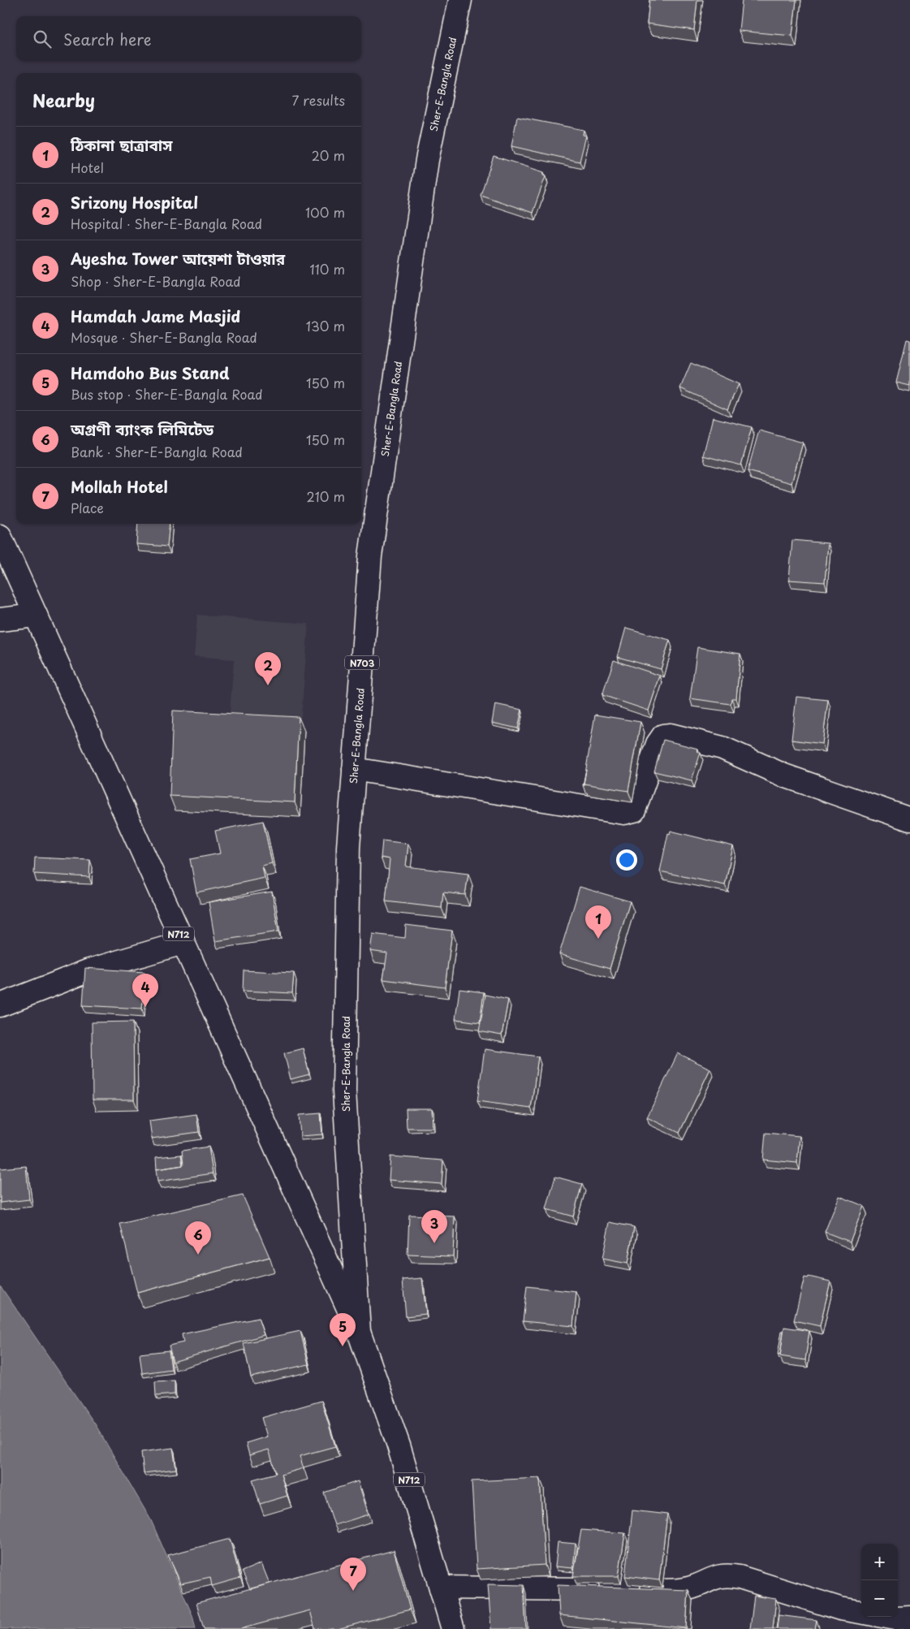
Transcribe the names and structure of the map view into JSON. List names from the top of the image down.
{
  "streets": {
    "main road": ["Sher-E-Bangla Road", "N703", "N712"]
  },
  "crossings": [
    ["Sher-E-Bangla Road", "N712"]
  ],
  "page": {
    "search": "Search here",
    "heading": ["Nearby", "7 results"],
    "list": [
      {
        "mark": "1",
        "name": "ঠিকানা ছাত্রাবাস",
        "note": "Hotel",
        "value": "20 m"
      },
      {
        "mark": "2",
        "name": "Srizony Hospital",
        "note": "Hospital · Sher-E-Bangla Road",
        "value": "100 m"
      },
      {
        "mark": "3",
        "name": "Ayesha Tower আয়েশা টাওয়ার",
        "note": "Shop · Sher-E-Bangla Road",
        "value": "110 m"
      },
      {
        "mark": "4",
        "name": "Hamdah Jame Masjid",
        "note": "Mosque · Sher-E-Bangla Road",
        "value": "130 m"
      },
      {
        "mark": "5",
        "name": "Hamdoho Bus Stand",
        "note": "Bus stop · Sher-E-Bangla Road",
        "value": "150 m"
      },
      {
        "mark": "6",
        "name": "অগ্রণী ব্যাংক লিমিটেড",
        "note": "Bank · Sher-E-Bangla Road",
        "value": "150 m"
      },
      {
        "mark": "7",
        "name": "Mollah Hotel",
        "note": "Place",
        "value": "210 m"
      }
    ],
    "pins": [
      "2",
      "1",
      "4",
      "3",
      "6",
      "5",
      "7"
    ],
    "map_buttons": ["+", "−"]
  }
}
